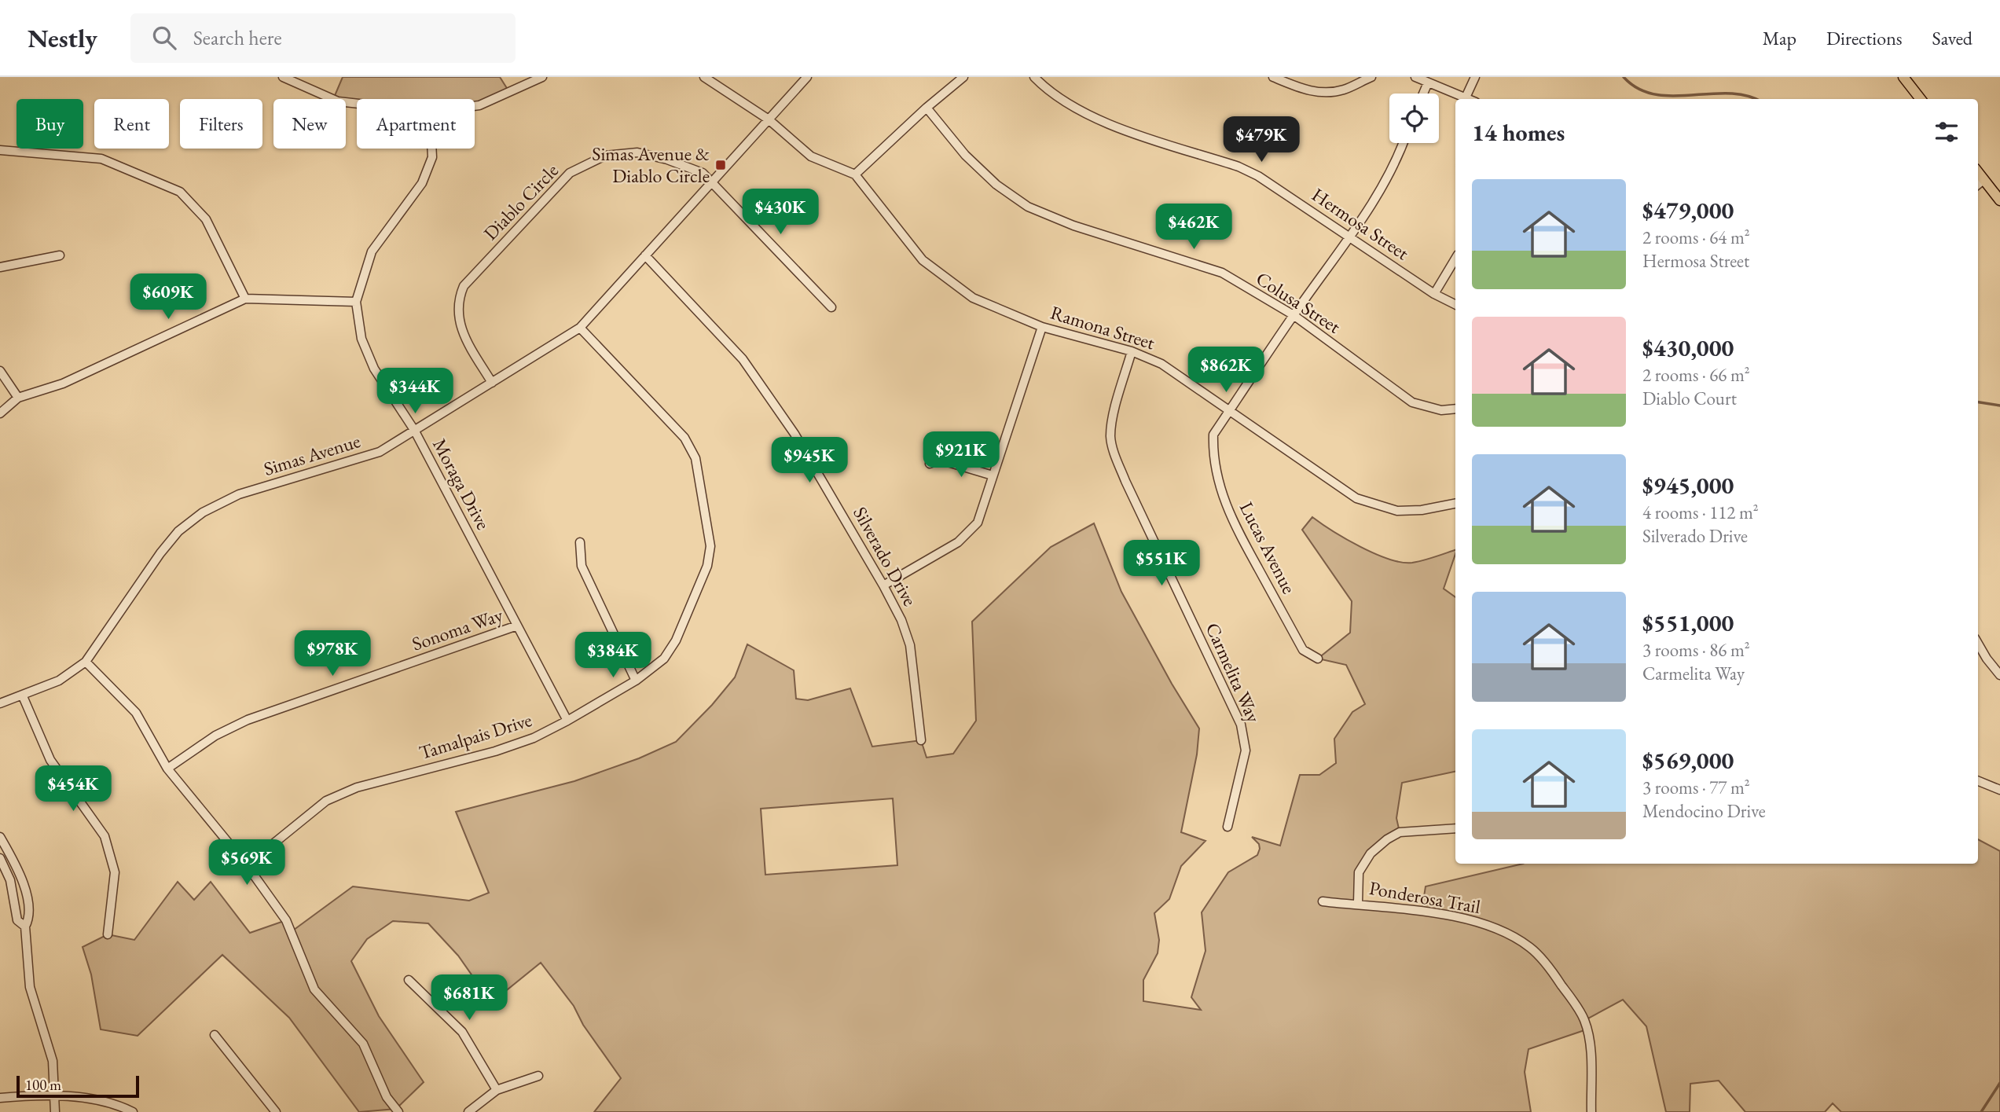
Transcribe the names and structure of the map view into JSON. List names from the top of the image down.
{
  "streets": {
    "street": [
      "Diablo Circle",
      "Hermosa Street",
      "Colusa Street",
      "Ramona Street",
      "Simas Avenue",
      "Moraga Drive",
      "Lucas Avenue",
      "Silverado Drive",
      "Sonoma Way",
      "Carmelita Way",
      "Tamalpais Drive",
      "Ponderosa Trail"
    ]
  },
  "crossings": [
    ["Diablo Circle", "Simas Avenue"],
    ["Hermosa Street", "Lucas Avenue"],
    ["Colusa Street", "Lucas Avenue"],
    ["Ramona Street", "Simas Avenue"],
    ["Ramona Street", "Lucas Avenue"],
    ["Ramona Street", "Carmelita Way"],
    ["Simas Avenue", "Moraga Drive"],
    ["Simas Avenue", "Silverado Drive"],
    ["Simas Avenue", "Tamalpais Drive"],
    ["Moraga Drive", "Sonoma Way"],
    ["Moraga Drive", "Tamalpais Drive"]
  ],
  "places": {
    "transit": ["Simas Avenue & Diablo Circle"]
  },
  "scale_bar": "100 m",
  "page": {
    "header": "Nestly",
    "search": "Search here",
    "nav": ["Map", "Directions", "Saved"],
    "chip": [
      "Buy",
      "Rent",
      "Filters",
      "New",
      "Apartment"
    ],
    "heading": "14 homes",
    "price": [
      "$479K",
      "$430K",
      "$462K",
      "$609K",
      "$862K",
      "$344K",
      "$921K",
      "$945K",
      "$551K",
      "$978K",
      "$384K",
      "$454K",
      "$569K",
      "$681K"
    ],
    "list": [
      {
        "name": "$479,000",
        "note": "2 rooms · 64 m² · Hermosa Street"
      },
      {
        "name": "$430,000",
        "note": "2 rooms · 66 m² · Diablo Court"
      },
      {
        "name": "$945,000",
        "note": "4 rooms · 112 m² · Silverado Drive"
      },
      {
        "name": "$551,000",
        "note": "3 rooms · 86 m² · Carmelita Way"
      },
      {
        "name": "$569,000",
        "note": "3 rooms · 77 m² · Mendocino Drive"
      }
    ],
    "scale": "100 m"
  }
}
